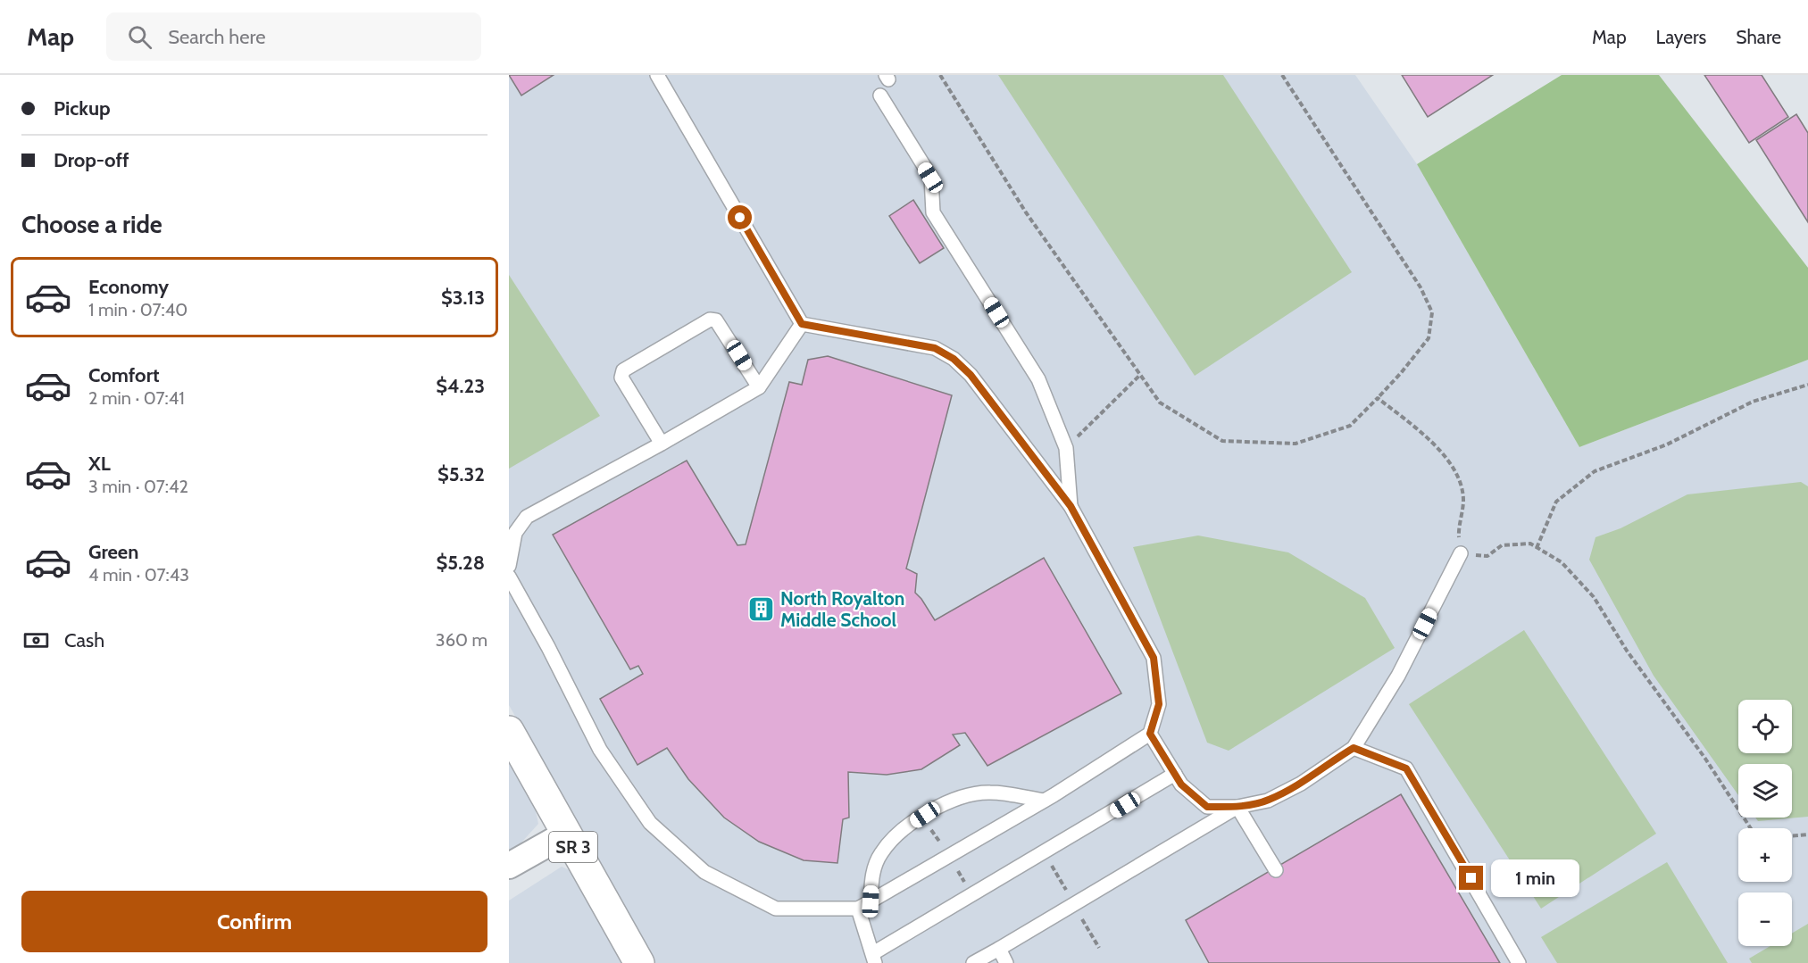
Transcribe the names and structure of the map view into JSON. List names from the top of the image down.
{
  "streets": {
    "main road": ["SR 3"]
  },
  "places": {
    "building": ["North Royalton Middle School"]
  },
  "page": {
    "header": "Map",
    "search": "Search here",
    "nav": ["Map", "Layers", "Share"],
    "banner": ["Pickup", "Drop-off"],
    "heading": "Choose a ride",
    "list": [
      {
        "name": "Economy",
        "note": "1 min · 07:40",
        "value": "$3.13"
      },
      {
        "name": "Comfort",
        "note": "2 min · 07:41",
        "value": "$4.23"
      },
      {
        "name": "XL",
        "note": "3 min · 07:42",
        "value": "$5.32"
      },
      {
        "name": "Green",
        "note": "4 min · 07:43",
        "value": "$5.28"
      }
    ],
    "pay": ["Cash", "360 m"],
    "map_buttons": ["+", "−"],
    "bubble": "1 min",
    "buttons": "Confirm"
  }
}
